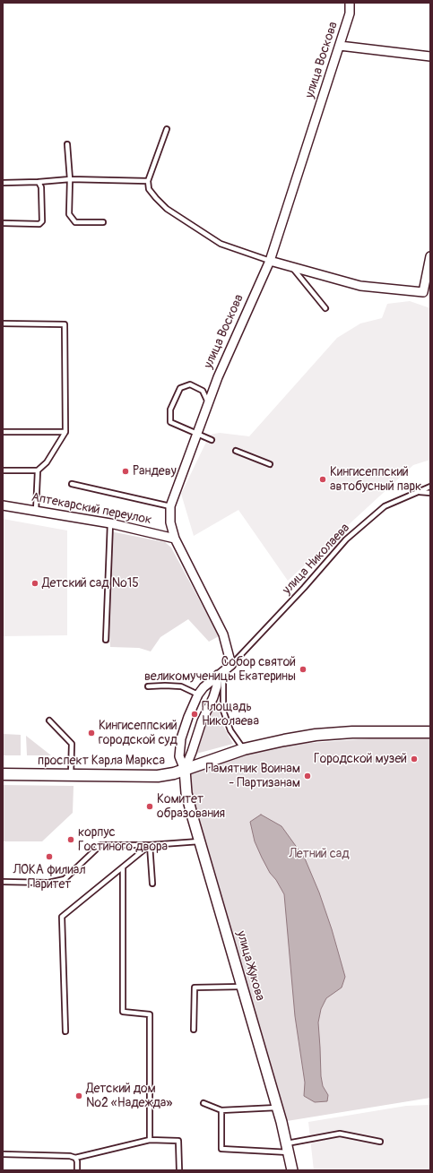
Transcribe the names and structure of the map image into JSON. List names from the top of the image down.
{
  "streets": {
    "main road": ["проспект Карла Маркса"],
    "street": ["улица Воскова", "Аптекарский переулок", "улица Жукова"],
    "lane": ["улица Николаева"]
  },
  "crossings": [
    ["улица Воскова", "Аптекарский переулок"],
    ["улица Воскова", "улица Николаева"],
    ["проспект Карла Маркса", "улица Жукова"]
  ],
  "parks": ["Летний сад"],
  "places": [
    "Рандеву",
    "Кингисеппский автобусный парк",
    "Детский сад №15",
    "Собор святой великомученицы Екатерины",
    "Площадь Николаева",
    "Кингисеппский городской суд",
    "Городской музей",
    "Памятник Воинам - Партизанам",
    "Комитет образования",
    "корпус Гостиного двора",
    "ЛОКА филиал Паритет",
    "Детский дом №2 «Надежда»"
  ]
}
